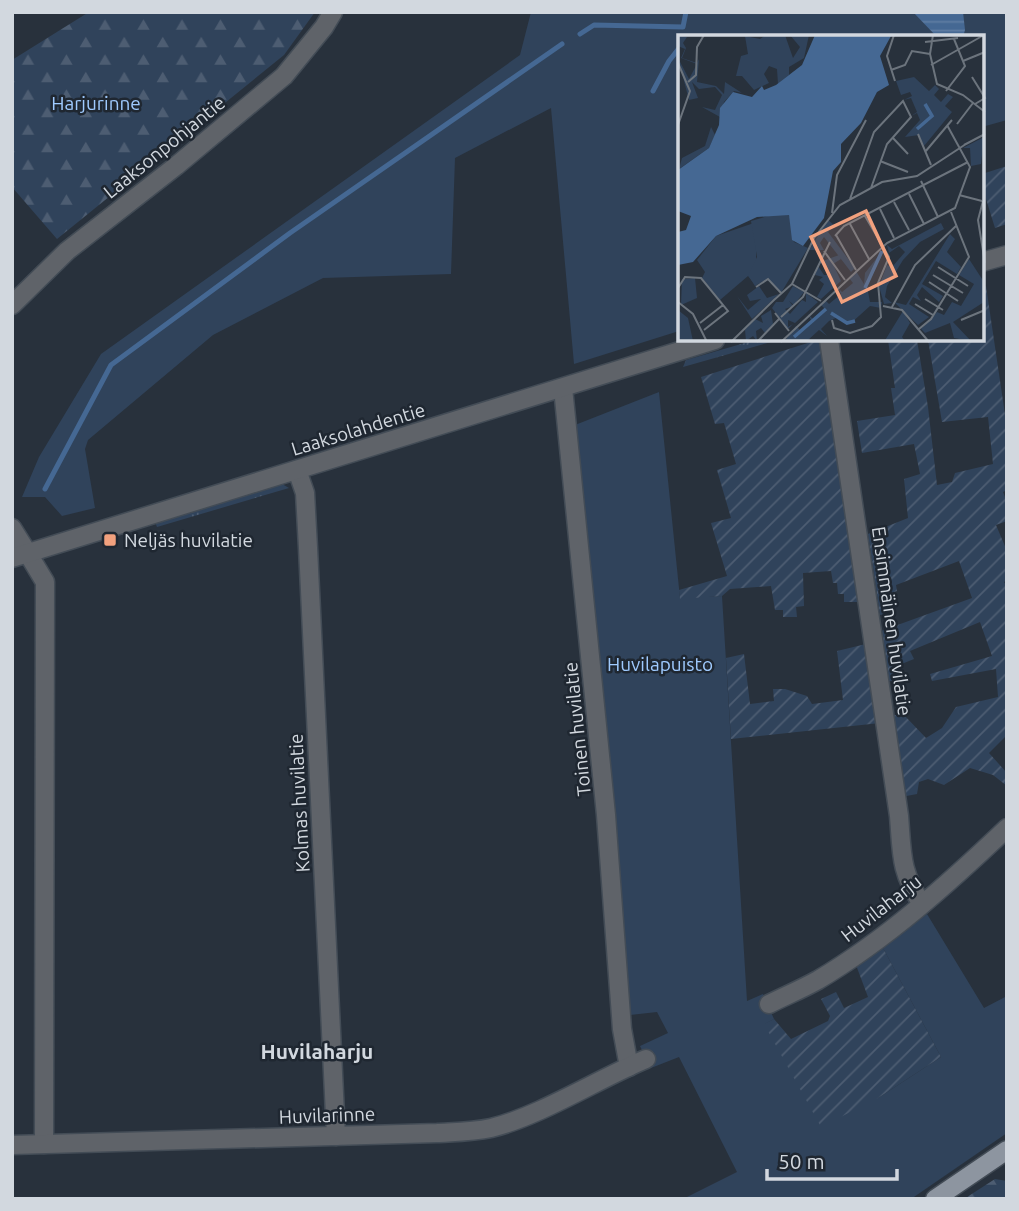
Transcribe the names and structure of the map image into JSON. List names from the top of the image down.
{
  "streets": {
    "street": [
      "Laaksonpohjantie",
      "Laaksolahdentie",
      "Ensimmäinen huvilatie",
      "Toinen huvilatie",
      "Kolmas huvilatie",
      "Huvilaharju",
      "Huvilarinne"
    ]
  },
  "crossings": [
    ["Laaksolahdentie", "Toinen huvilatie"],
    ["Laaksolahdentie", "Kolmas huvilatie"],
    ["Ensimmäinen huvilatie", "Huvilaharju"],
    ["Toinen huvilatie", "Huvilarinne"],
    ["Kolmas huvilatie", "Huvilarinne"]
  ],
  "districts": ["Huvilaharju"],
  "parks": ["Harjurinne", "Huvilapuisto"],
  "places": {
    "transit": ["Neljäs huvilatie"]
  },
  "scale_bar": "50 m"
}
